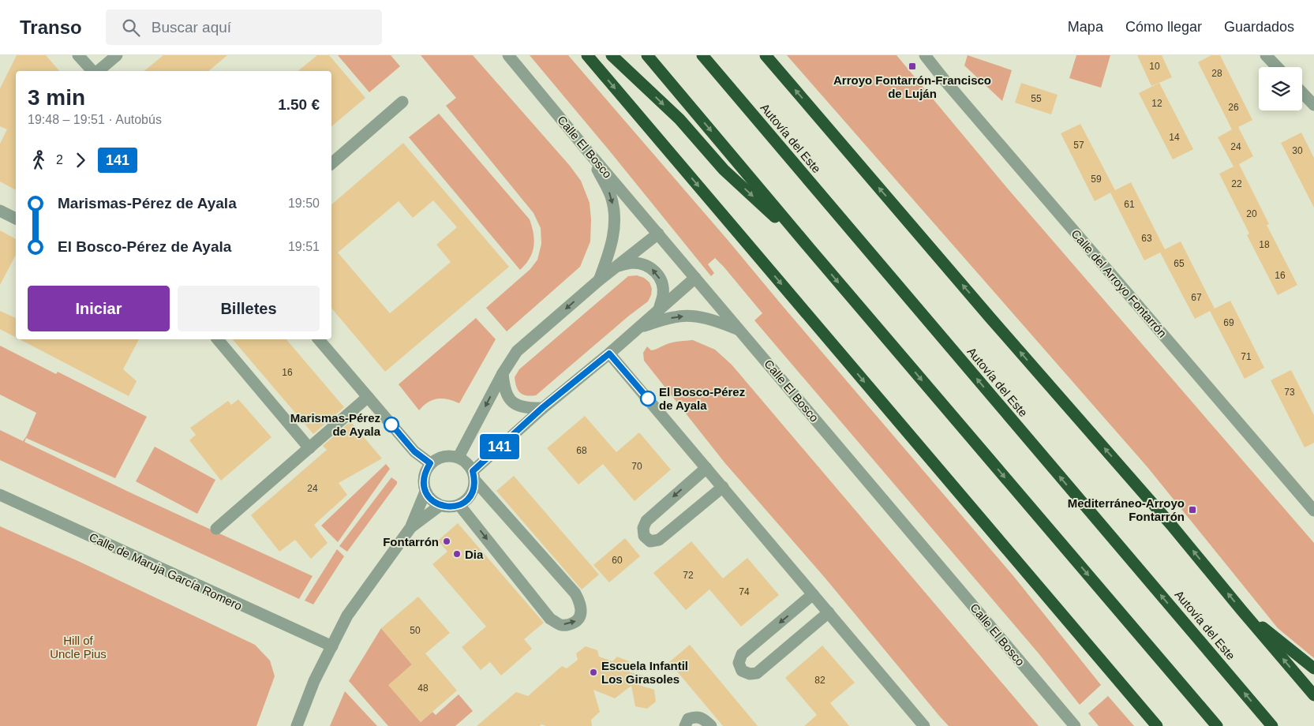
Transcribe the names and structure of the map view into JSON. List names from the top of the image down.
{
  "streets": {
    "highway": ["Autovía del Este"],
    "street": ["Calle El Bosco", "Calle del Arroyo Fontarrón", "Calle de Maruja García Romero"]
  },
  "parks": ["Hill of Uncle Pius"],
  "places": {
    "transit": ["Arroyo Fontarrón-Francisco de Luján", "Mediterráneo-Arroyo Fontarrón"],
    "other": [
      "El Bosco-Pérez de Ayala",
      "Marismas-Pérez de Ayala",
      "Fontarrón",
      "Dia",
      "Escuela Infantil Los Girasoles"
    ]
  },
  "lines": ["bus line 141"],
  "house_numbers": [
    "10",
    "28",
    "55",
    "12",
    "26",
    "14",
    "57",
    "24",
    "30",
    "59",
    "22",
    "61",
    "20",
    "63",
    "18",
    "65",
    "16",
    "67",
    "69",
    "71",
    "16",
    "73",
    "68",
    "70",
    "24",
    "60",
    "72",
    "74",
    "50",
    "82",
    "48"
  ],
  "page": {
    "header": "Transo",
    "search": "Buscar aquí",
    "nav": ["Mapa", "Cómo llegar", "Guardados"],
    "on_map": "141",
    "heading": ["3 min", "19:48 – 19:51 · Autobús", "1.50 €"],
    "legs": ["2", "141"],
    "list": [
      {
        "name": "Marismas-Pérez de Ayala",
        "value": "19:50"
      },
      {
        "name": "El Bosco-Pérez de Ayala",
        "value": "19:51"
      }
    ],
    "buttons": ["Iniciar", "Billetes"]
  }
}
